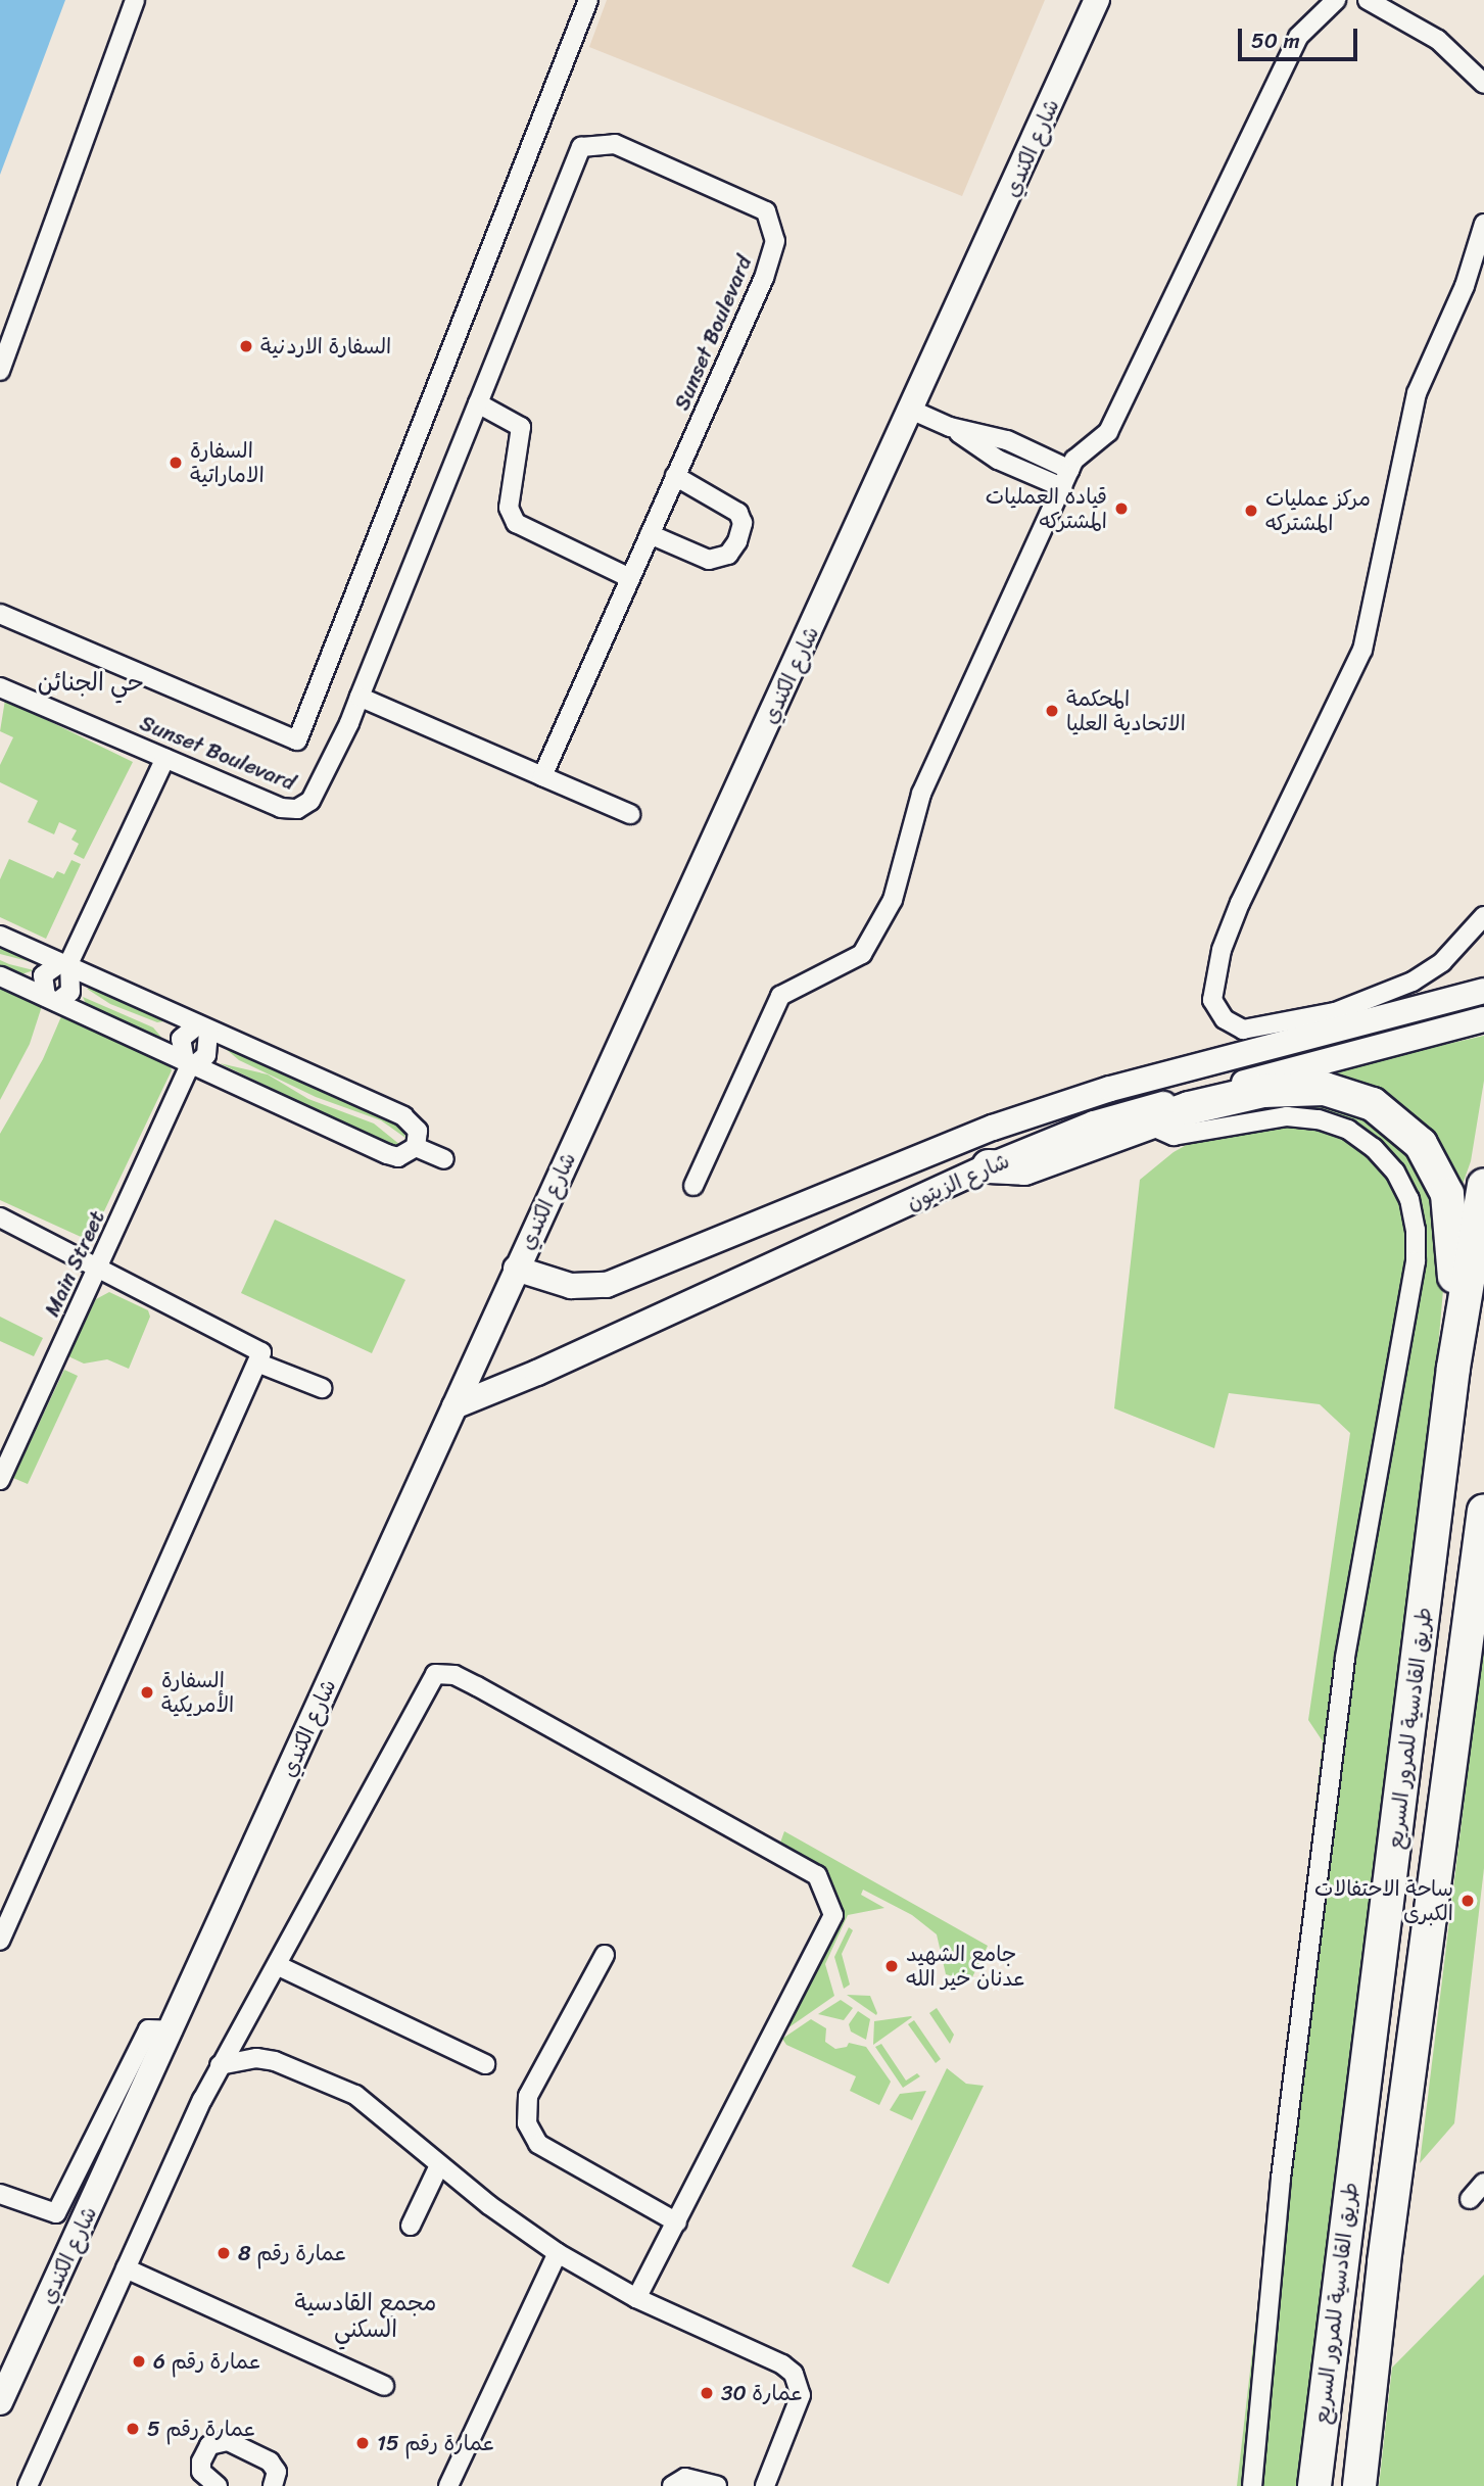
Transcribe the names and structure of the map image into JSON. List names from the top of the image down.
{
  "streets": {
    "highway": ["طريق القادسية للمرور السريع"],
    "street": [
      "شارع الكندي",
      "Sunset Boulevard",
      "شارع الزيتون",
      "Main Street"
    ]
  },
  "crossings": [
    ["شارع الكندي", "شارع الزيتون"]
  ],
  "districts": ["حي الجنائن", "مجمع القادسية السكني"],
  "places": [
    "السفارة الاردنية",
    "السفارة الاماراتية",
    "قياده العمليات المشتركه",
    "مركز عمليات المشتركه",
    "المحكمة الاتحادية العليا",
    "السفارة الأمريكية",
    "ساحة الاحتفالات الكبرى",
    "جامع الشهيد عدنان خير الله",
    "عمارة رقم 8",
    "عمارة رقم 6",
    "عمارة 30",
    "عمارة رقم 5",
    "عمارة رقم 15"
  ],
  "scale_bar": "50 m"
}
